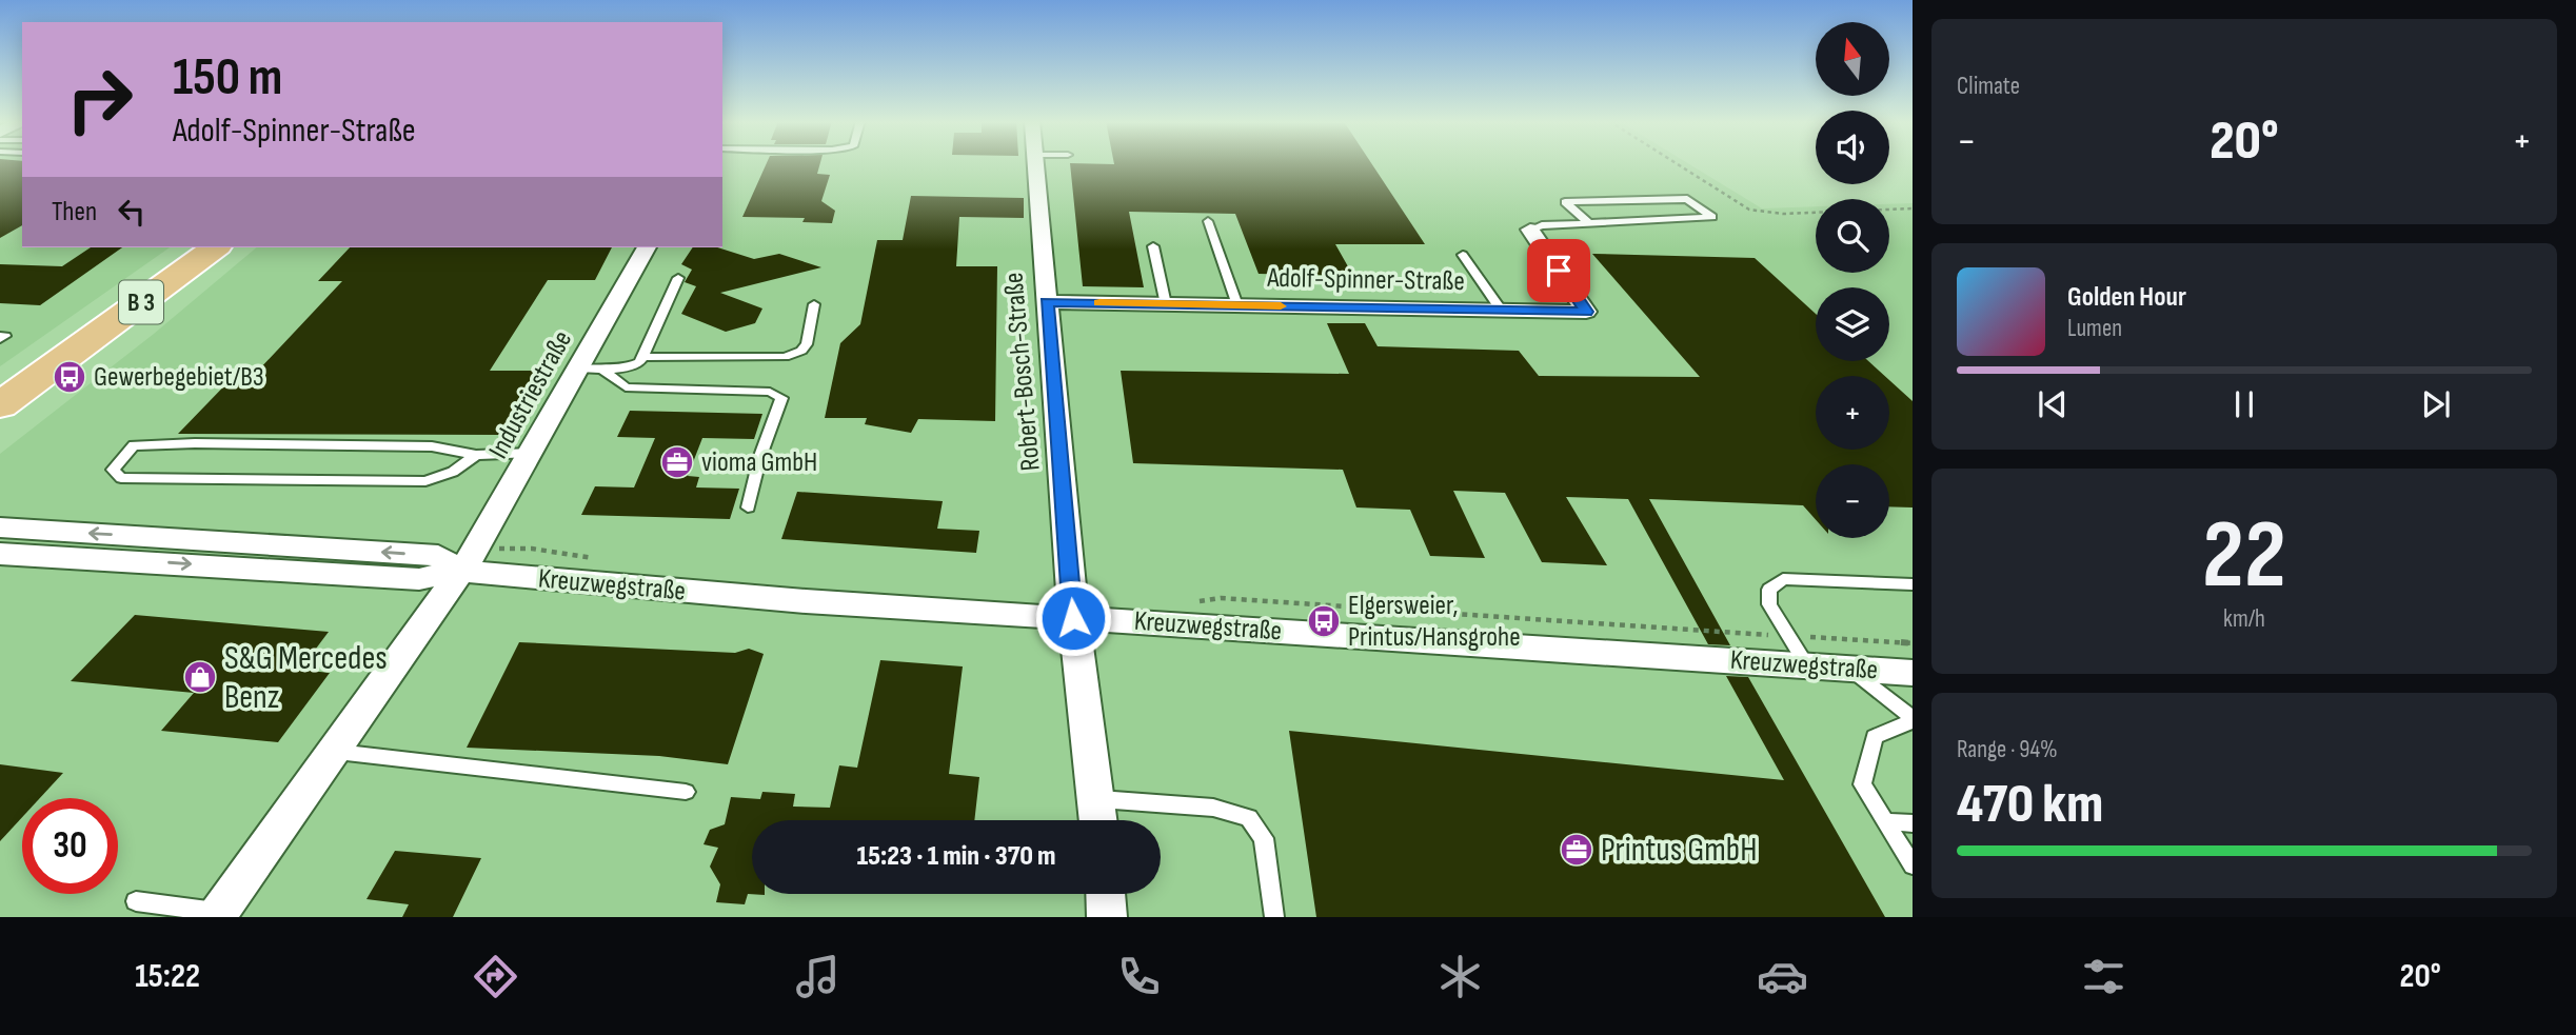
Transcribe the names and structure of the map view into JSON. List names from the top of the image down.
{
  "streets": {
    "main road": ["B 3"],
    "street": [
      "Adolf-Spinner-Straße",
      "Robert-Bosch-Straße",
      "Industriestraße",
      "Kreuzwegstraße"
    ]
  },
  "crossings": [
    ["Adolf-Spinner-Straße", "Robert-Bosch-Straße"],
    ["Robert-Bosch-Straße", "Kreuzwegstraße"],
    ["Industriestraße", "Kreuzwegstraße"]
  ],
  "places": {
    "bus stop": ["Gewerbegebiet/B3", "Elgersweier, Printus/Hansgrohe"],
    "office": ["vioma GmbH", "Printus GmbH"],
    "shop": ["S&G Mercedes Benz"]
  },
  "north": "top",
  "page": {
    "tile": [
      "Climate",
      ["22", "km/h"],
      ["Range · 94%", "470 km"]
    ],
    "map_buttons": ["+", "−"],
    "turn": ["150 m", "Adolf-Spinner-Straße"],
    "heat": ["−", "20°", "+"],
    "then": "Then",
    "song": ["Golden Hour", "Lumen"],
    "limit": "30",
    "trip": "15:23 · 1 min · 370 m",
    "tabs": ["15:22", "20°"]
  }
}
